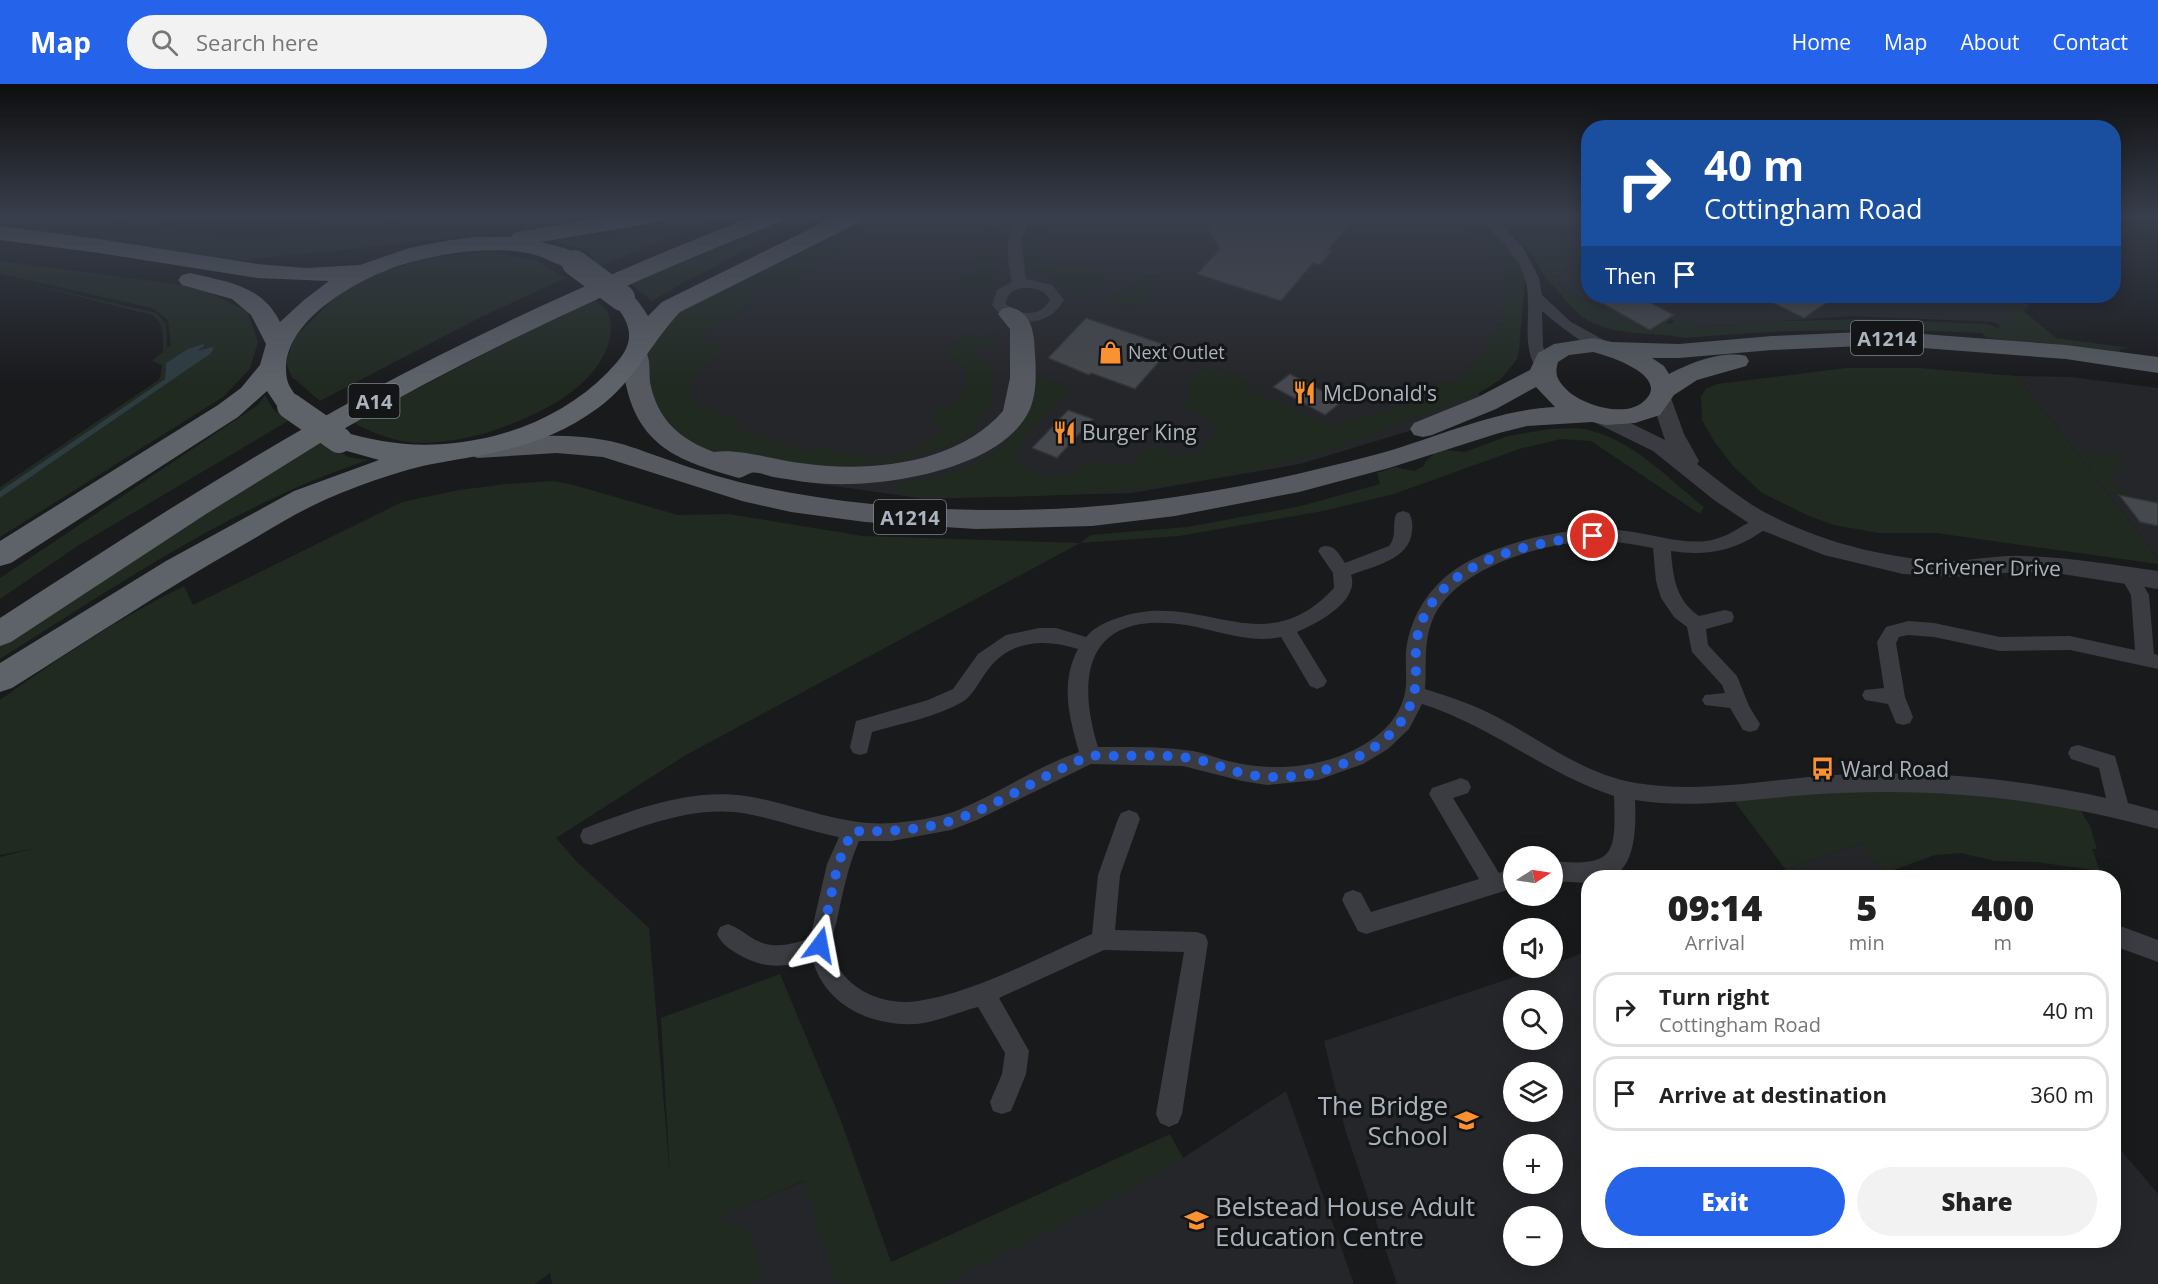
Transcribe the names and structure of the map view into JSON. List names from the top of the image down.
{
  "streets": {
    "highway": ["A14"],
    "main road": ["A1214"],
    "street": ["Scrivener Drive"]
  },
  "crossings": [
    ["A1214", "Scrivener Drive"]
  ],
  "places": {
    "shop": ["Next Outlet"],
    "restaurant": ["McDonald's", "Burger King"],
    "bus stop": ["Ward Road"],
    "school or university": ["The Bridge School", "Belstead House Adult Education Centre"]
  },
  "north": "right",
  "page": {
    "header": "Map",
    "search": "Search here",
    "nav": [
      "Home",
      "Map",
      "About",
      "Contact"
    ],
    "turn": ["40 m", "Cottingham Road"],
    "then": "Then",
    "map_buttons": ["+", "−"],
    "eta": [
      "09:14",
      "Arrival",
      "5",
      "min",
      "400",
      "m"
    ],
    "list": [
      {
        "name": "Turn right",
        "note": "Cottingham Road",
        "value": "40 m"
      },
      {
        "name": "Arrive at destination",
        "value": "360 m"
      }
    ],
    "buttons": ["Exit", "Share"]
  }
}
